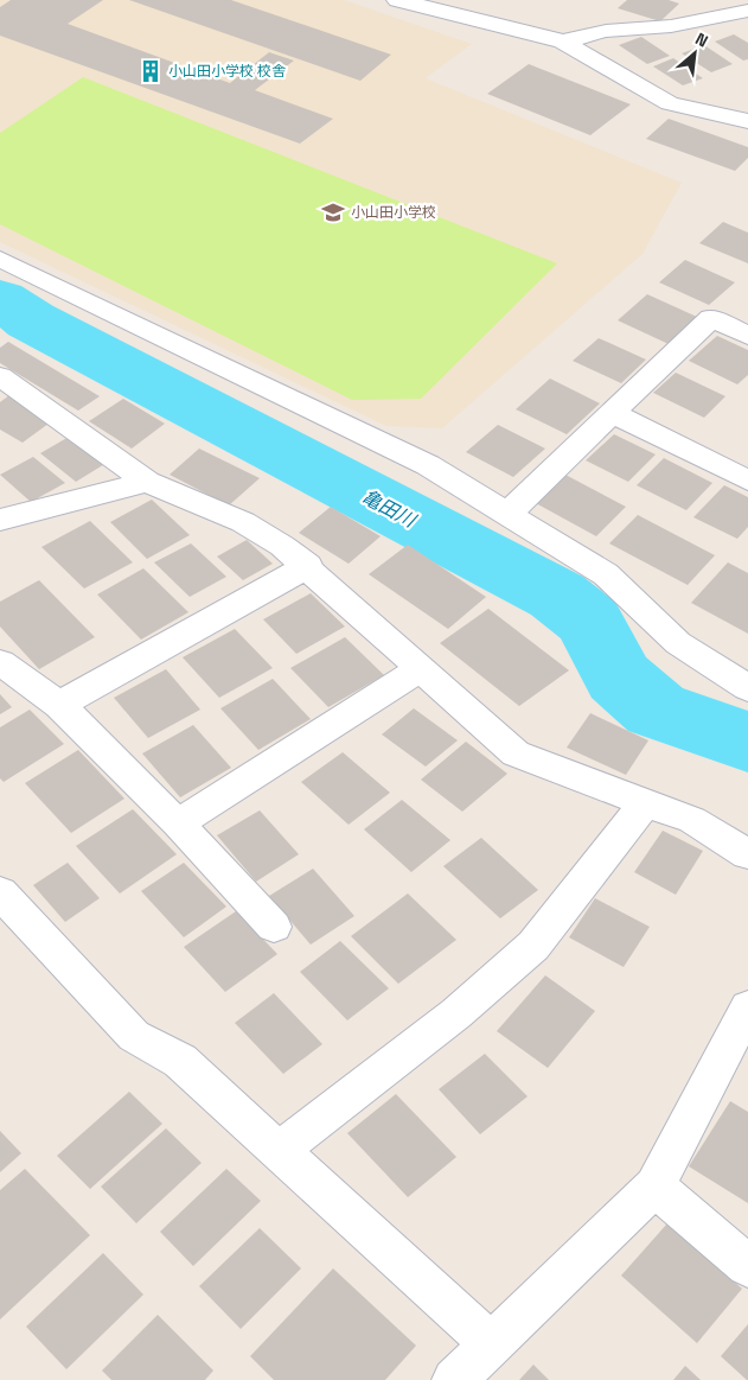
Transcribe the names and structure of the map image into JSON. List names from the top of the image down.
{
  "water": ["亀田川"],
  "places": {
    "building": ["小山田小学校 校舎"],
    "school or university": ["小山田小学校"]
  },
  "north": "top right"
}
